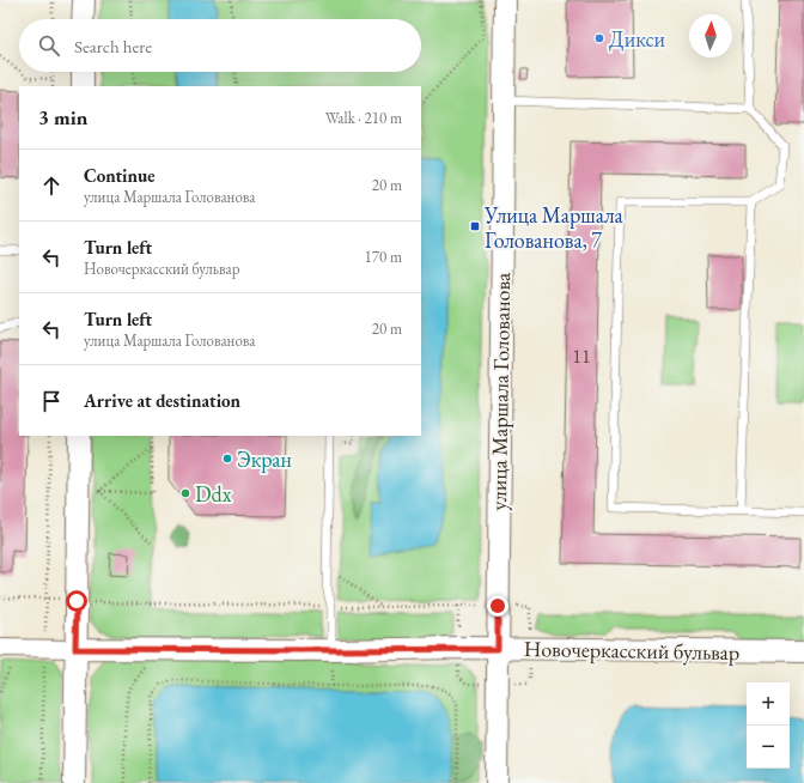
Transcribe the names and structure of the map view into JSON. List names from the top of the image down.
{
  "streets": {
    "street": ["улица Маршала Голованова", "Новочеркасский бульвар"]
  },
  "crossings": [
    ["улица Маршала Голованова", "Новочеркасский бульвар"]
  ],
  "places": {
    "other": ["Дикси", "Экран", "Ddx"],
    "transit": ["Улица Маршала Голованова, 7"]
  },
  "house_numbers": ["11"],
  "north": "top",
  "page": {
    "search": "Search here",
    "heading": ["3 min", "Walk · 210 m"],
    "list": [
      ["Continue", "улица Маршала Голованова", "20 m"],
      ["Turn left", "Новочеркасский бульвар", "170 m"],
      ["Turn left", "улица Маршала Голованова", "20 m"],
      "Arrive at destination"
    ],
    "map_buttons": ["+", "−"]
  }
}
